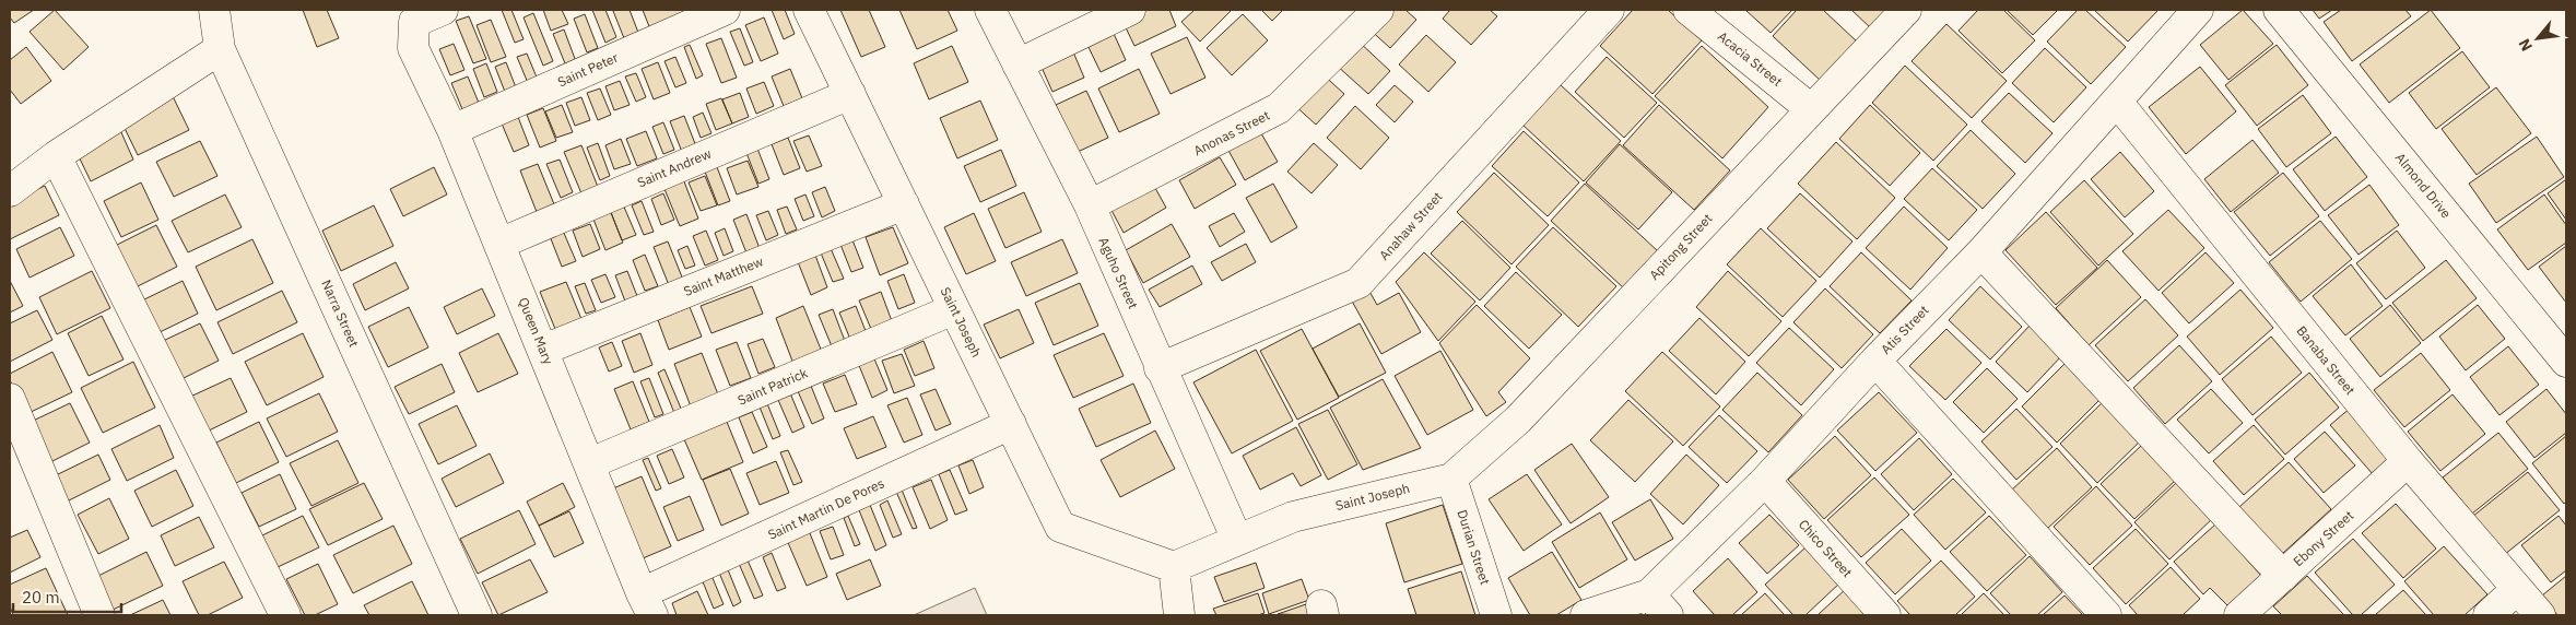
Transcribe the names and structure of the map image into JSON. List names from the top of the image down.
{
  "streets": {
    "street": [
      "Acacia Street",
      "Saint Peter",
      "Anonas Street",
      "Saint Andrew",
      "Almond Drive",
      "Anahaw Street",
      "Apitong Street",
      "Aguho Street",
      "Saint Matthew",
      "Narra Street",
      "Saint Joseph",
      "Atis Street",
      "Queen Mary",
      "Banaba Street",
      "Saint Patrick",
      "Saint Martin De Pores",
      "Ebony Street",
      "Durian Street",
      "Chico Street"
    ]
  },
  "crossings": [
    ["Acacia Street", "Apitong Street"],
    ["Saint Peter", "Queen Mary"],
    ["Anonas Street", "Aguho Street"],
    ["Saint Andrew", "Saint Joseph"],
    ["Saint Andrew", "Queen Mary"],
    ["Anahaw Street", "Aguho Street"],
    ["Apitong Street", "Saint Joseph"],
    ["Apitong Street", "Durian Street"],
    ["Aguho Street", "Saint Joseph"],
    ["Saint Matthew", "Saint Joseph"],
    ["Saint Matthew", "Queen Mary"],
    ["Saint Joseph", "Saint Patrick"],
    ["Saint Joseph", "Saint Martin De Pores"],
    ["Saint Joseph", "Durian Street"],
    ["Atis Street", "Banaba Street"],
    ["Atis Street", "Chico Street"],
    ["Queen Mary", "Saint Patrick"],
    ["Queen Mary", "Saint Martin De Pores"],
    ["Banaba Street", "Ebony Street"]
  ],
  "scale_bar": "20 m",
  "north": "bottom left"
}
